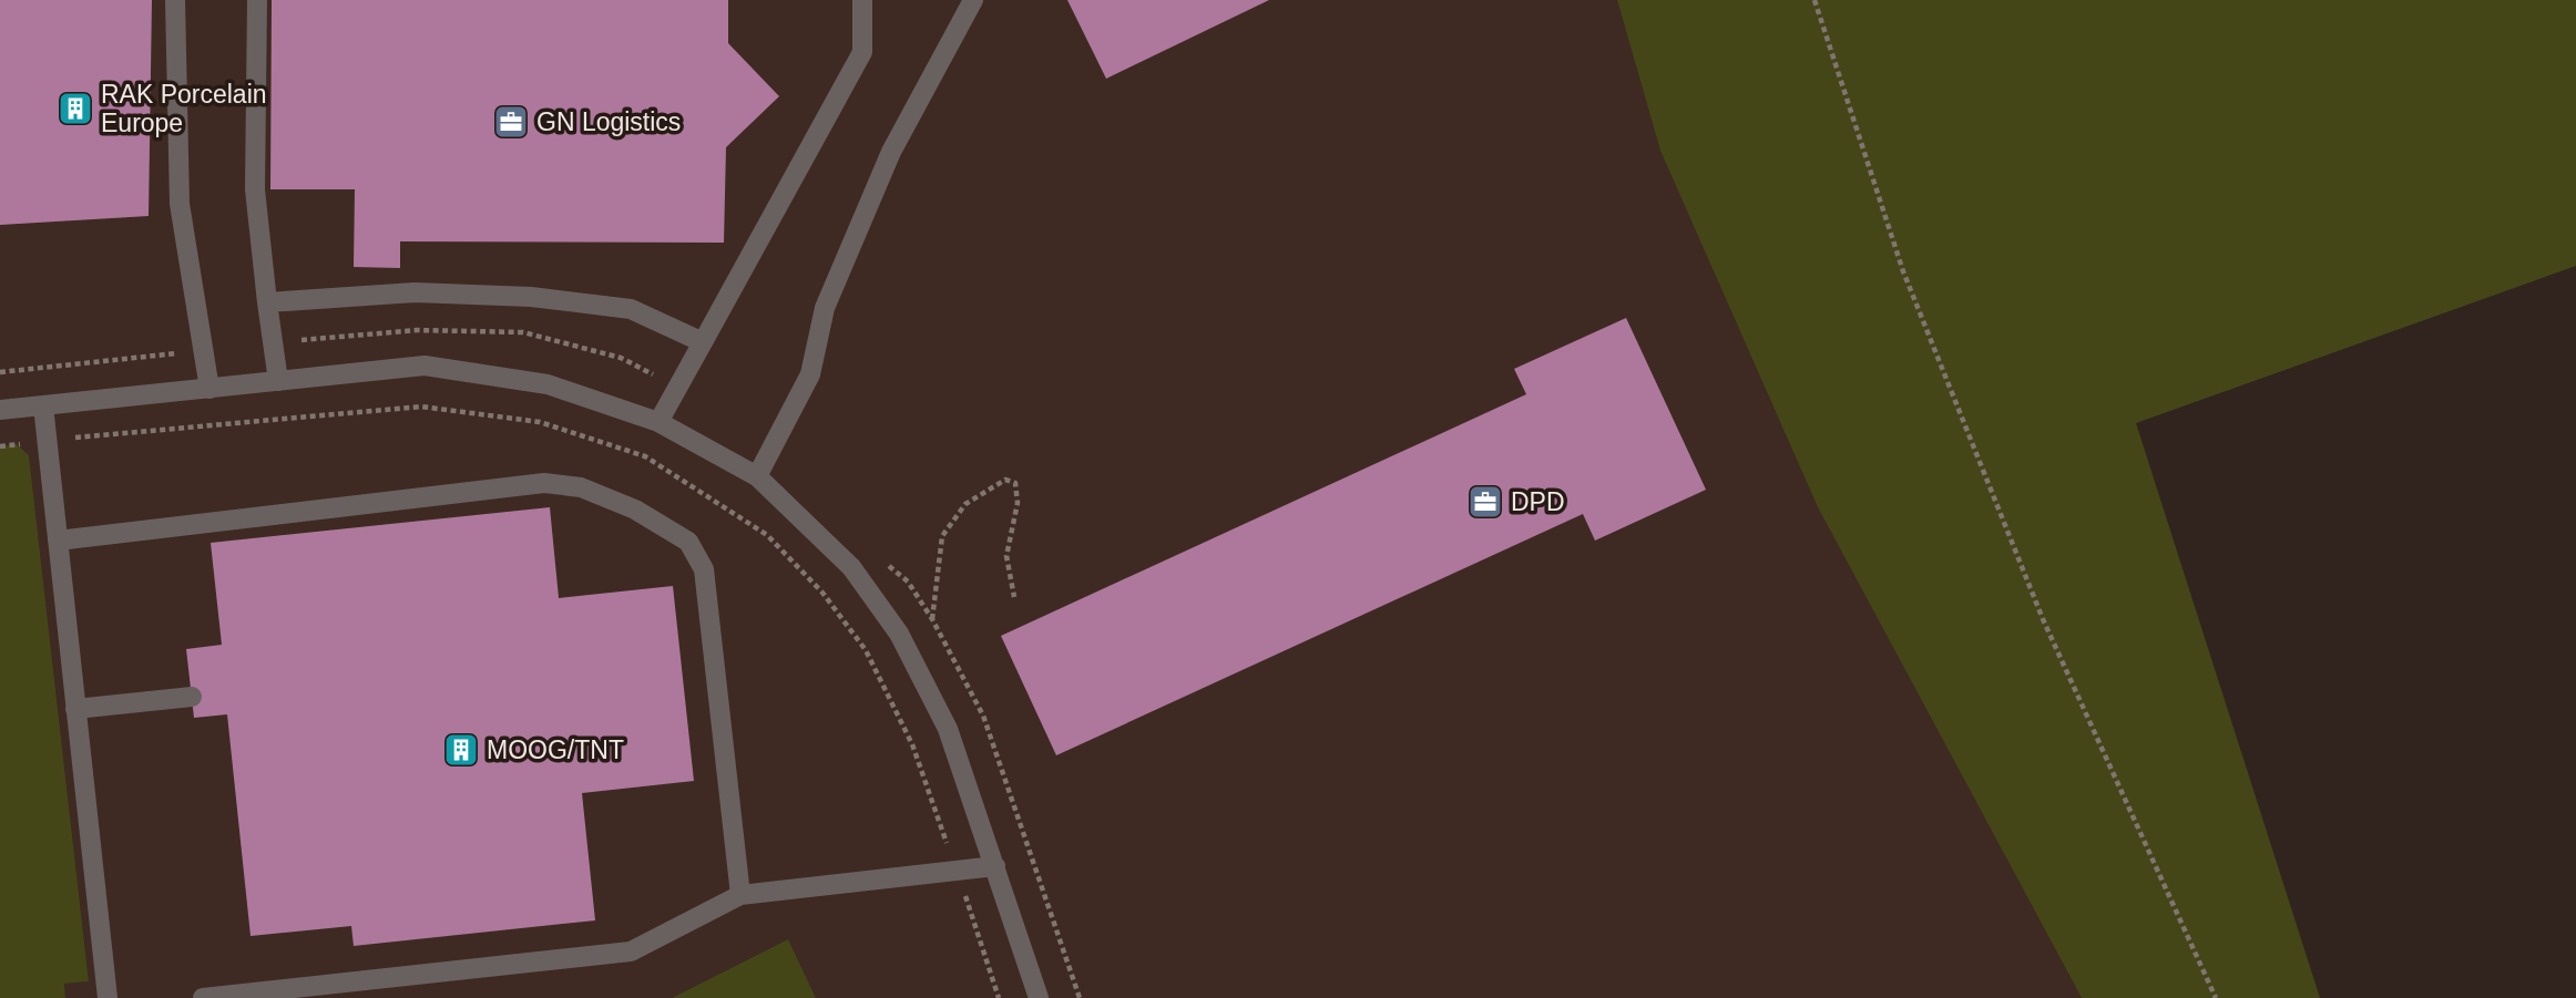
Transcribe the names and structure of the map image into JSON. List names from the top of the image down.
{
  "places": {
    "building": ["RAK Porcelain Europe", "MOOG/TNT"],
    "office": ["GN Logistics", "DPD"]
  }
}
